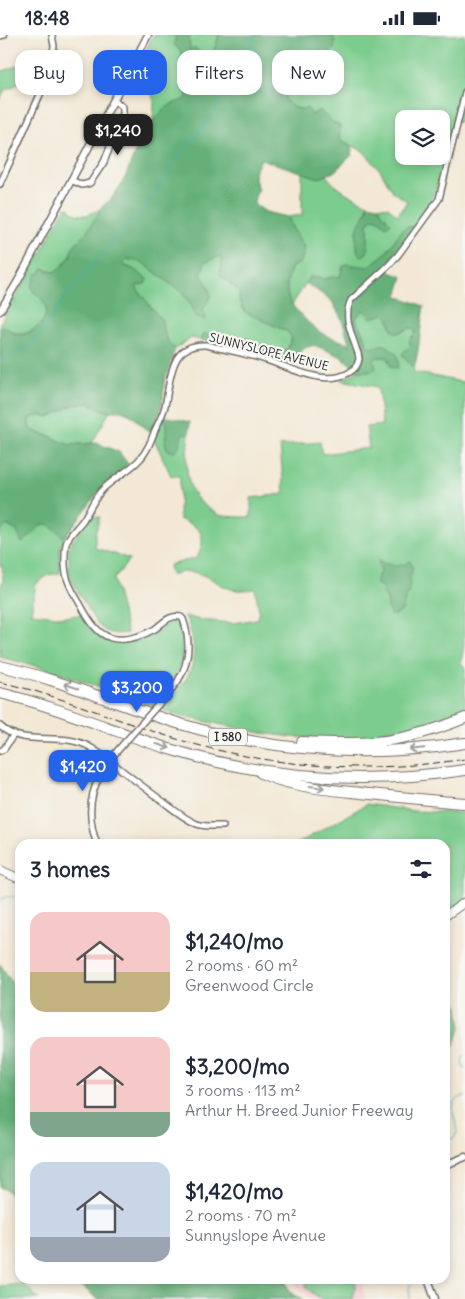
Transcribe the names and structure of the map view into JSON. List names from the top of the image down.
{
  "streets": {
    "highway": ["I 580"],
    "street": ["SUNNYSLOPE AVENUE"]
  },
  "page": {
    "status": "18:48",
    "chip": [
      "Buy",
      "Rent",
      "Filters",
      "New"
    ],
    "price": ["$1,240", "$3,200", "$1,420"],
    "heading": "3 homes",
    "list": [
      {
        "name": "$1,240/mo",
        "note": "2 rooms · 60 m² · Greenwood Circle"
      },
      {
        "name": "$3,200/mo",
        "note": "3 rooms · 113 m² · Arthur H. Breed Junior Freeway"
      },
      {
        "name": "$1,420/mo",
        "note": "2 rooms · 70 m² · Sunnyslope Avenue"
      }
    ]
  }
}
